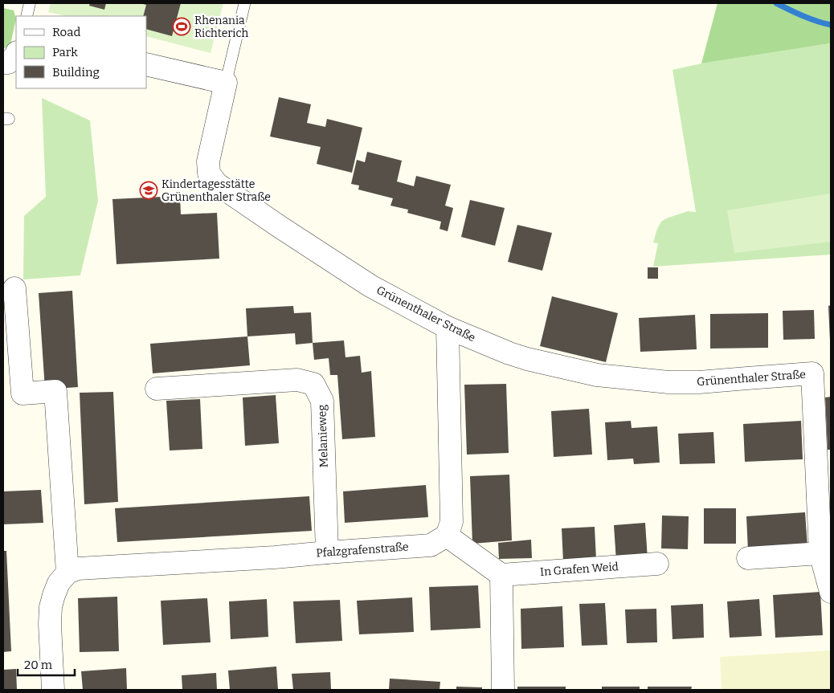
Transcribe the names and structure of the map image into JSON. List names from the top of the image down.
{
  "streets": {
    "street": [
      "Grünenthaler Straße",
      "Melanieweg",
      "Pfalzgrafenstraße",
      "In Grafen Weid"
    ]
  },
  "crossings": [
    ["Melanieweg", "Pfalzgrafenstraße"]
  ],
  "places": {
    "sports": ["Rhenania Richterich"],
    "school or university": ["Kindertagesstätte Grünenthaler Straße"]
  },
  "legend": ["Road", "Park", "Building"],
  "scale_bar": "20 m"
}
